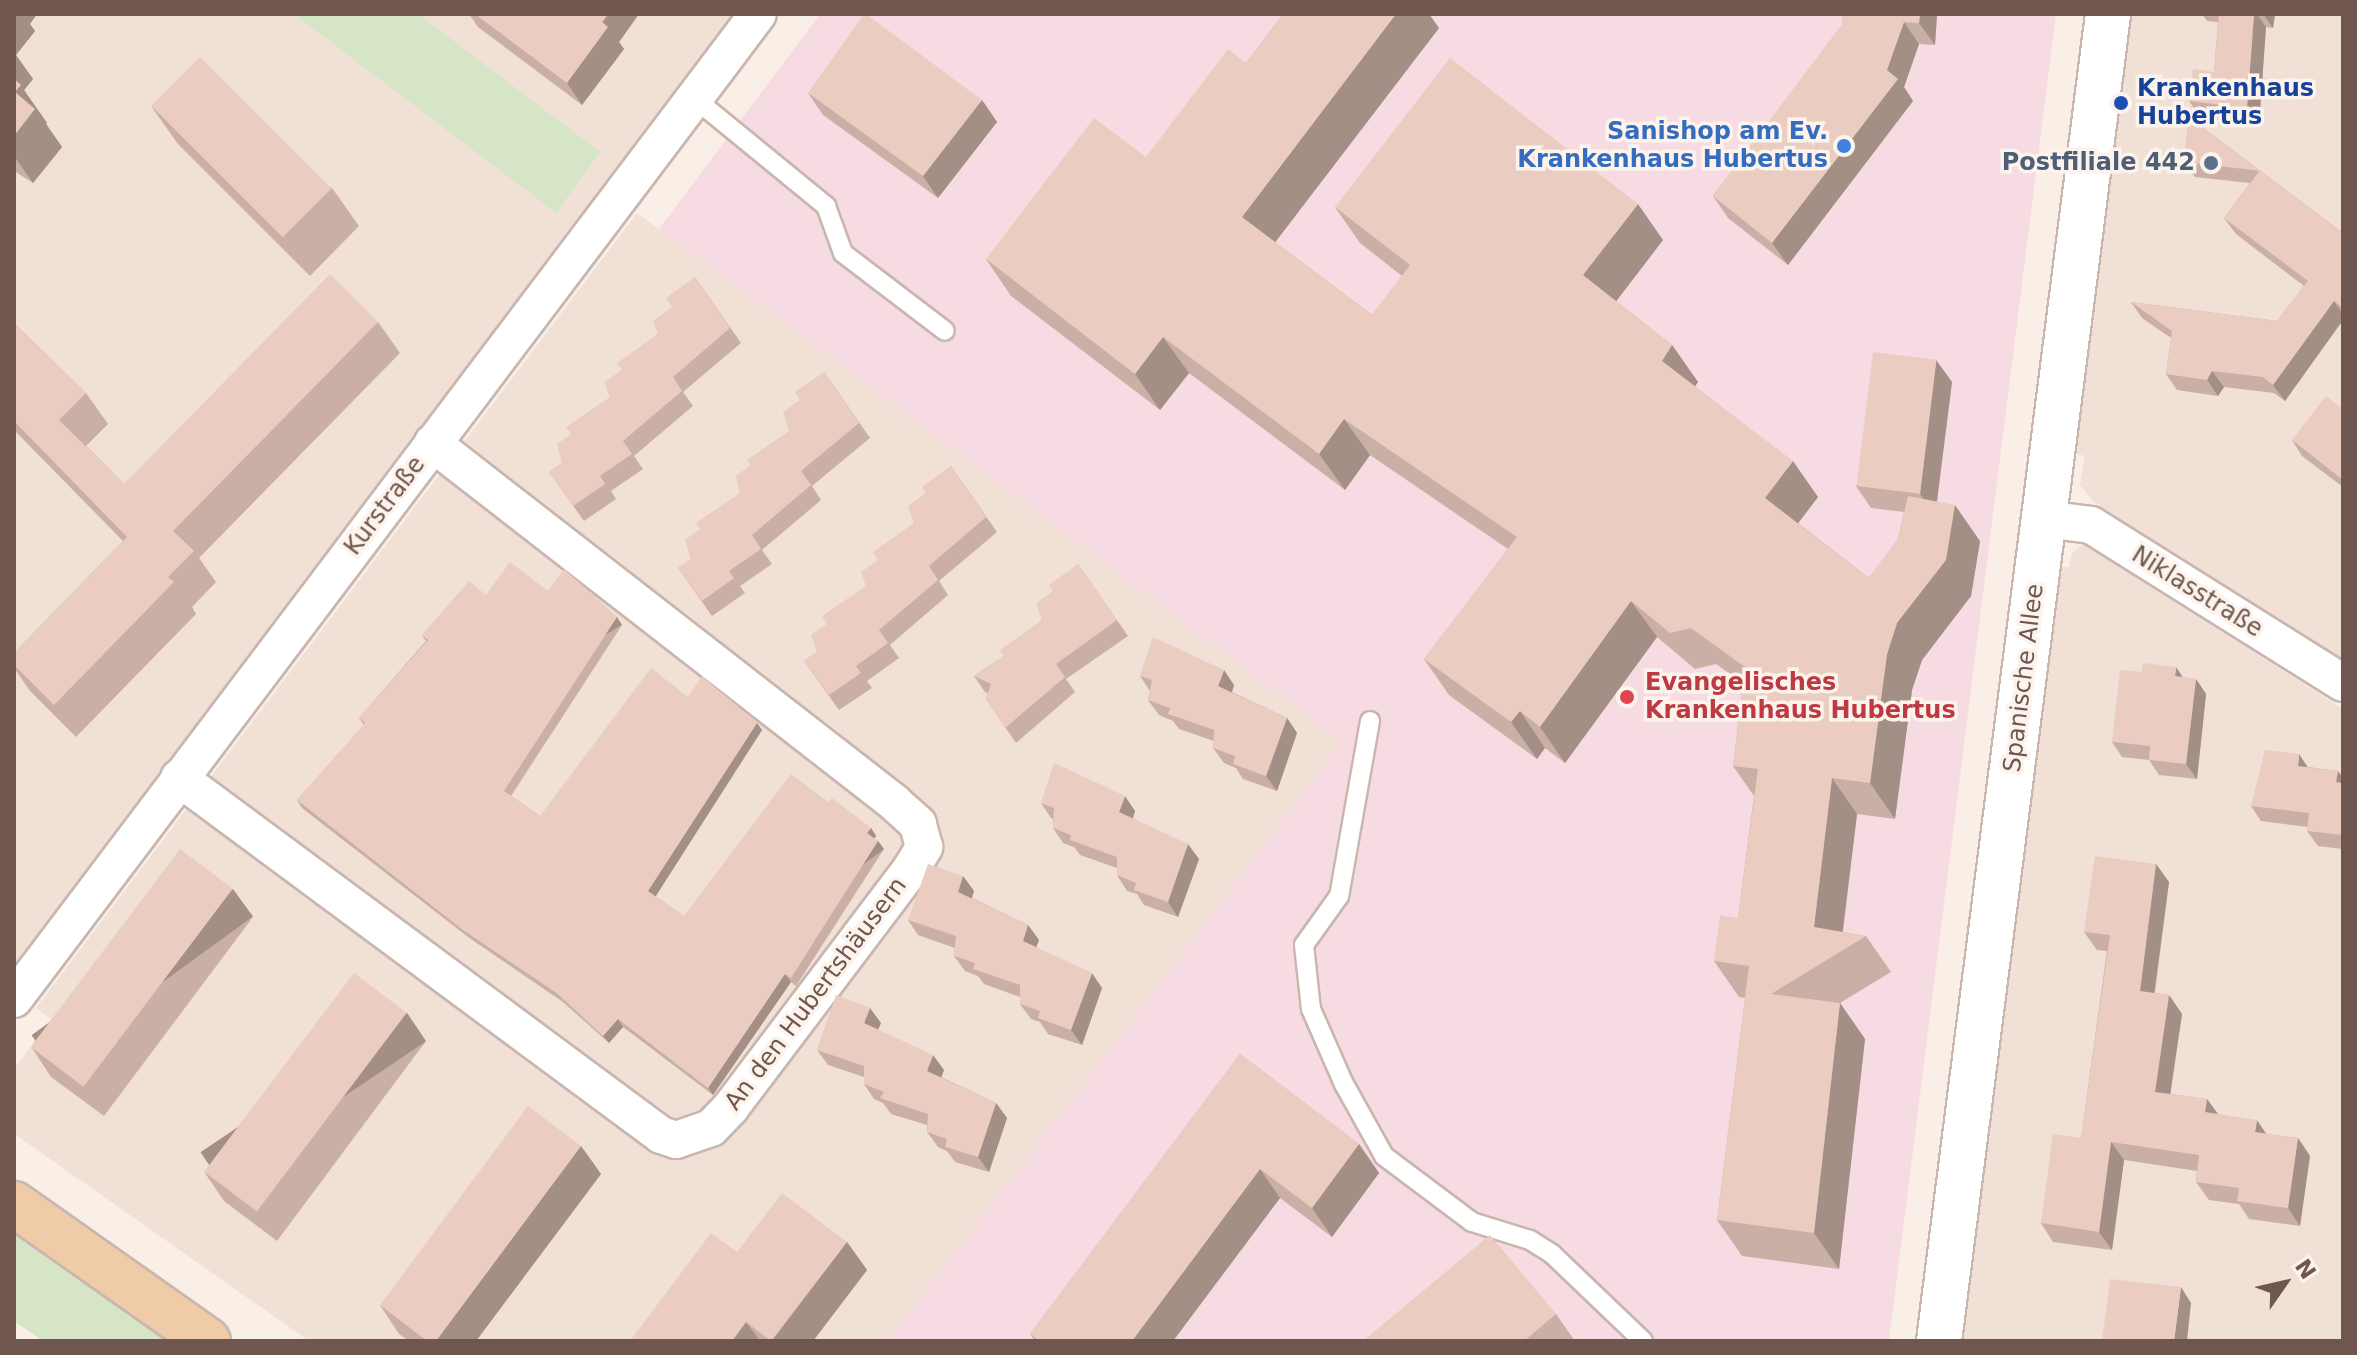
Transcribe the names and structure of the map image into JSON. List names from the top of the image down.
{
  "streets": {
    "main road": ["Spanische Allee"],
    "street": ["Kurstraße", "Niklasstraße", "An den Hubertshäusern"]
  },
  "crossings": [
    ["Kurstraße", "An den Hubertshäusern"],
    ["Niklasstraße", "Spanische Allee"]
  ],
  "places": [
    "Krankenhaus Hubertus",
    "Sanishop am Ev. Krankenhaus Hubertus",
    "Postfiliale 442",
    "Evangelisches Krankenhaus Hubertus"
  ],
  "north": "top right"
}
